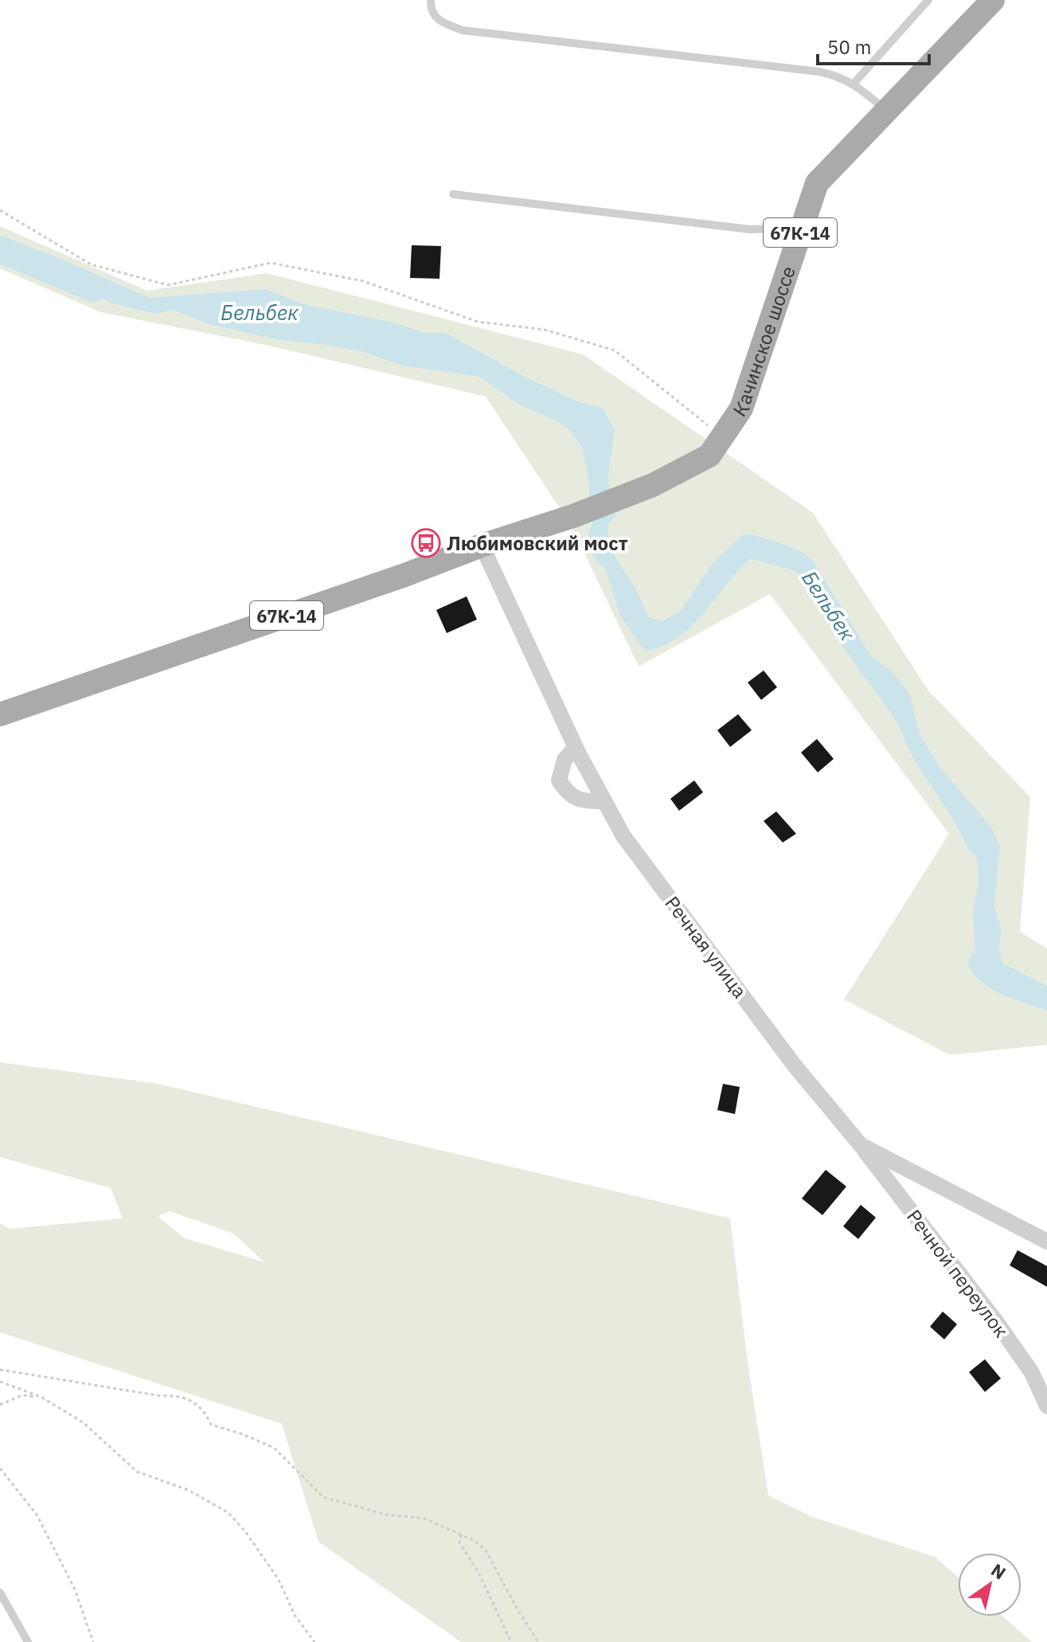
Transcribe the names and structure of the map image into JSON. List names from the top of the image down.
{
  "streets": {
    "main road": ["67К-14", "Качинское шоссе"],
    "street": ["Речная улица", "Речной переулок"]
  },
  "crossings": [
    ["67К-14", "Качинское шоссе"],
    ["67К-14", "Речная улица"],
    ["Качинское шоссе", "Речная улица"],
    ["Речная улица", "Речной переулок"]
  ],
  "water": ["Бельбек"],
  "places": {
    "bus stop": ["Любимовский мост"]
  },
  "scale_bar": "50 m",
  "north": "top right"
}
